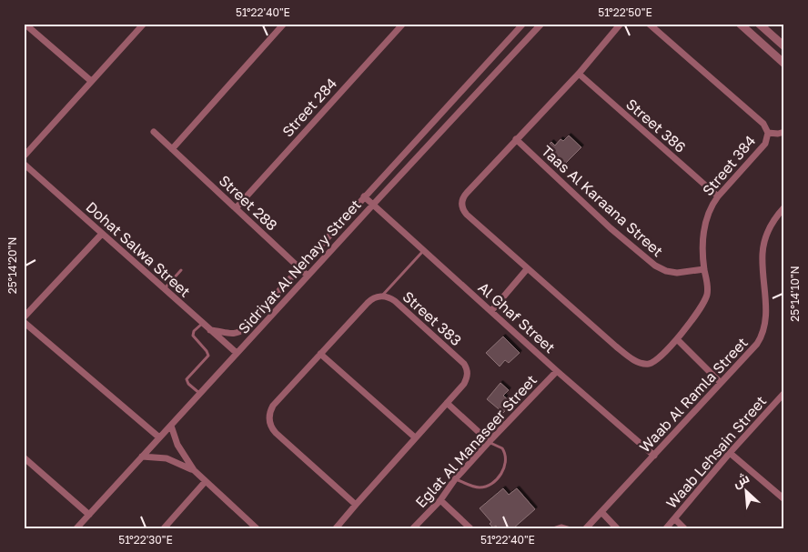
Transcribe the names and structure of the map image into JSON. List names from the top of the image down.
{
  "streets": {
    "street": [
      "Street 284",
      "Street 386",
      "Street 384",
      "Taas Al Karaana Street",
      "Street 288",
      "Dohat Salwa Street",
      "Sidriyat Al Nehayy Street",
      "Al Ghaf Street",
      "Street 383",
      "Waab Al Ramla Street",
      "Eglat Al Manaseer Street",
      "Waab Lehsain Street"
    ]
  },
  "crossings": [
    ["Street 284", "Street 288"],
    ["Street 386", "Street 384"],
    ["Street 384", "Taas Al Karaana Street"],
    ["Street 288", "Sidriyat Al Nehayy Street"],
    ["Dohat Salwa Street", "Sidriyat Al Nehayy Street"],
    ["Sidriyat Al Nehayy Street", "Al Ghaf Street"],
    ["Al Ghaf Street", "Waab Al Ramla Street"],
    ["Al Ghaf Street", "Eglat Al Manaseer Street"]
  ],
  "north": "top left",
  "coordinates": [
    "51°22'40\"E",
    "51°22'50\"E",
    "25°14'20\"N",
    "25°14'10\"N",
    "51°22'30\"E"
  ]
}
